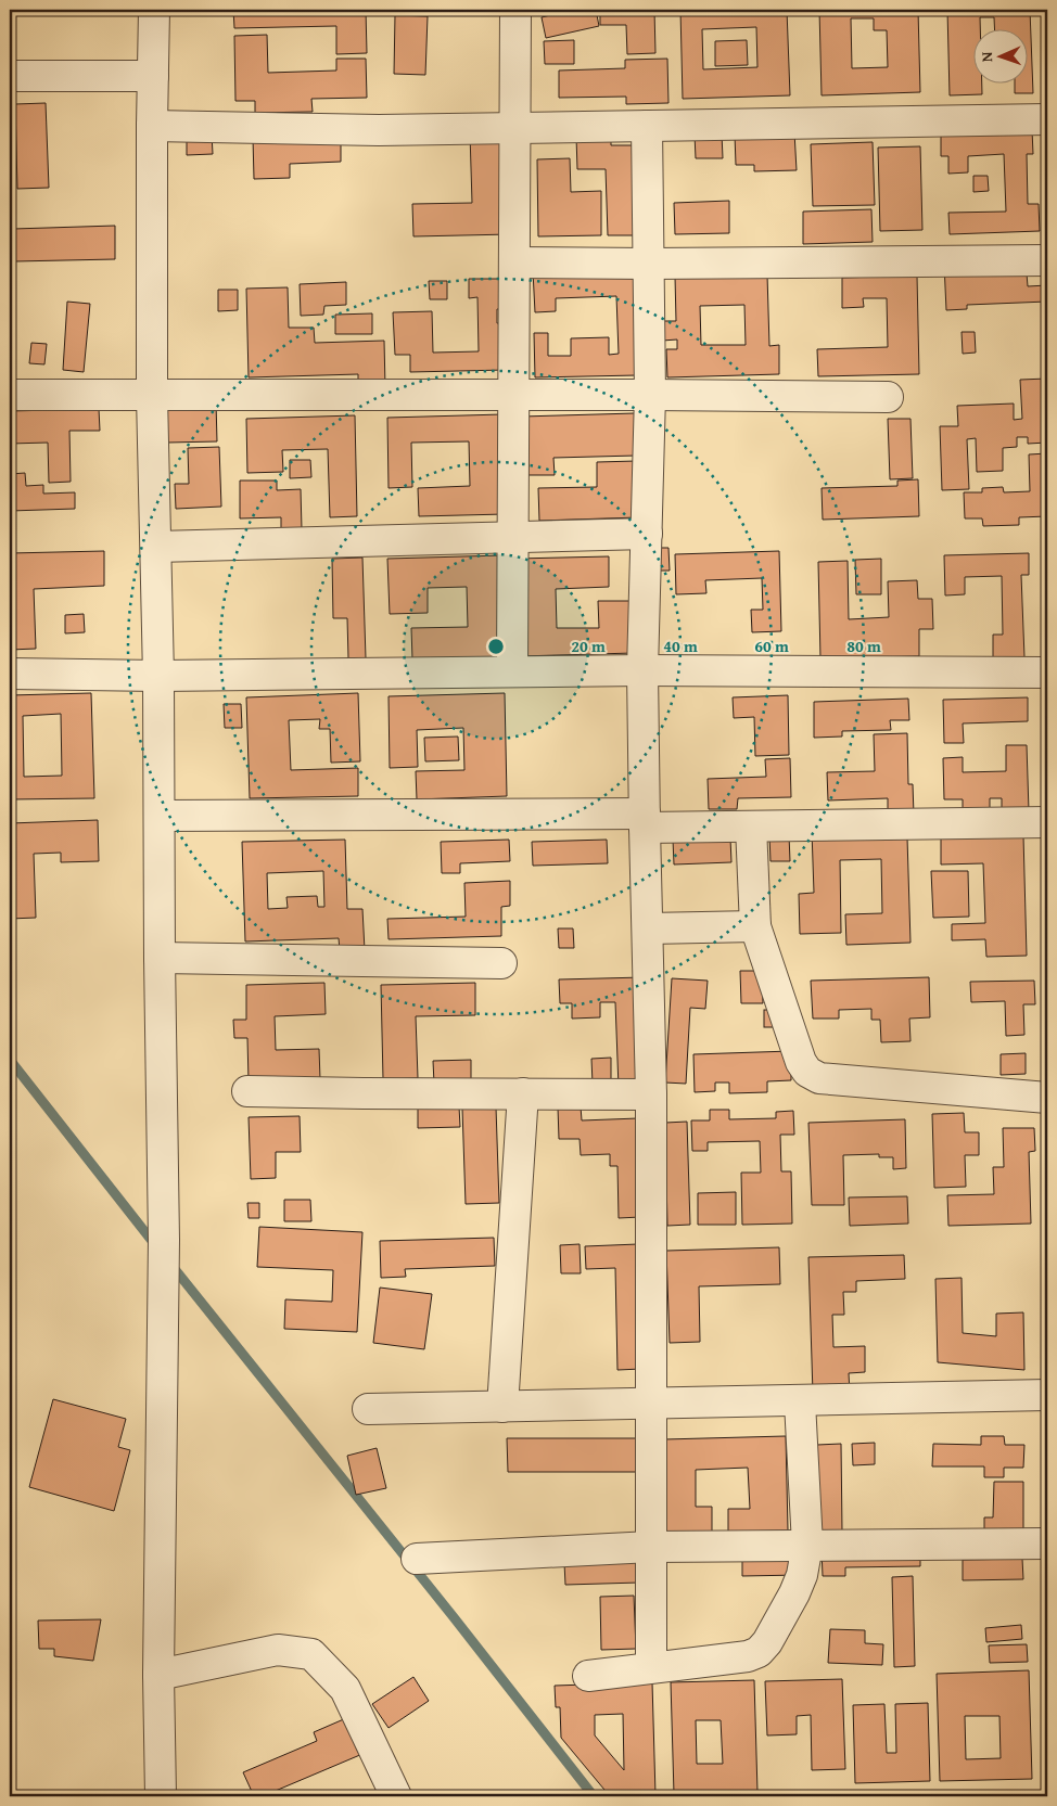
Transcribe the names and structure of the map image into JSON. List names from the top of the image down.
{
  "north": "left",
  "rings": [
    "20 m",
    "40 m",
    "60 m",
    "80 m"
  ]
}
